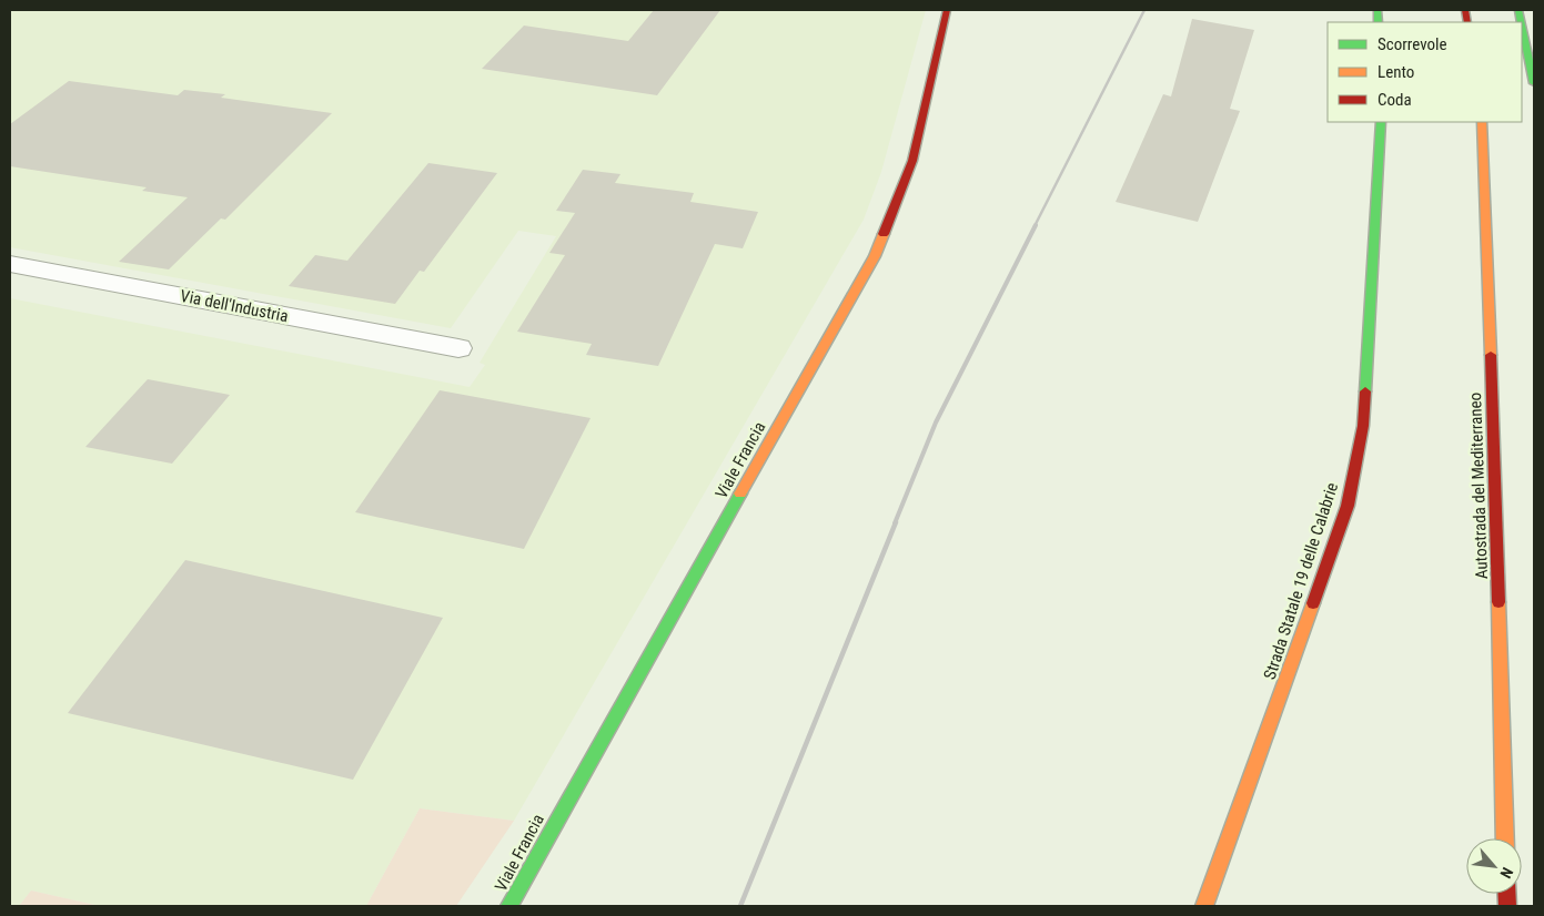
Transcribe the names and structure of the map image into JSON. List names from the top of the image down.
{
  "streets": {
    "main road": ["Viale Francia", "Autostrada del Mediterraneo", "Strada Statale 19 delle Calabrie"],
    "street": ["Via dell'Industria"]
  },
  "legend": ["Scorrevole", "Lento", "Coda"],
  "north": "bottom right"
}
